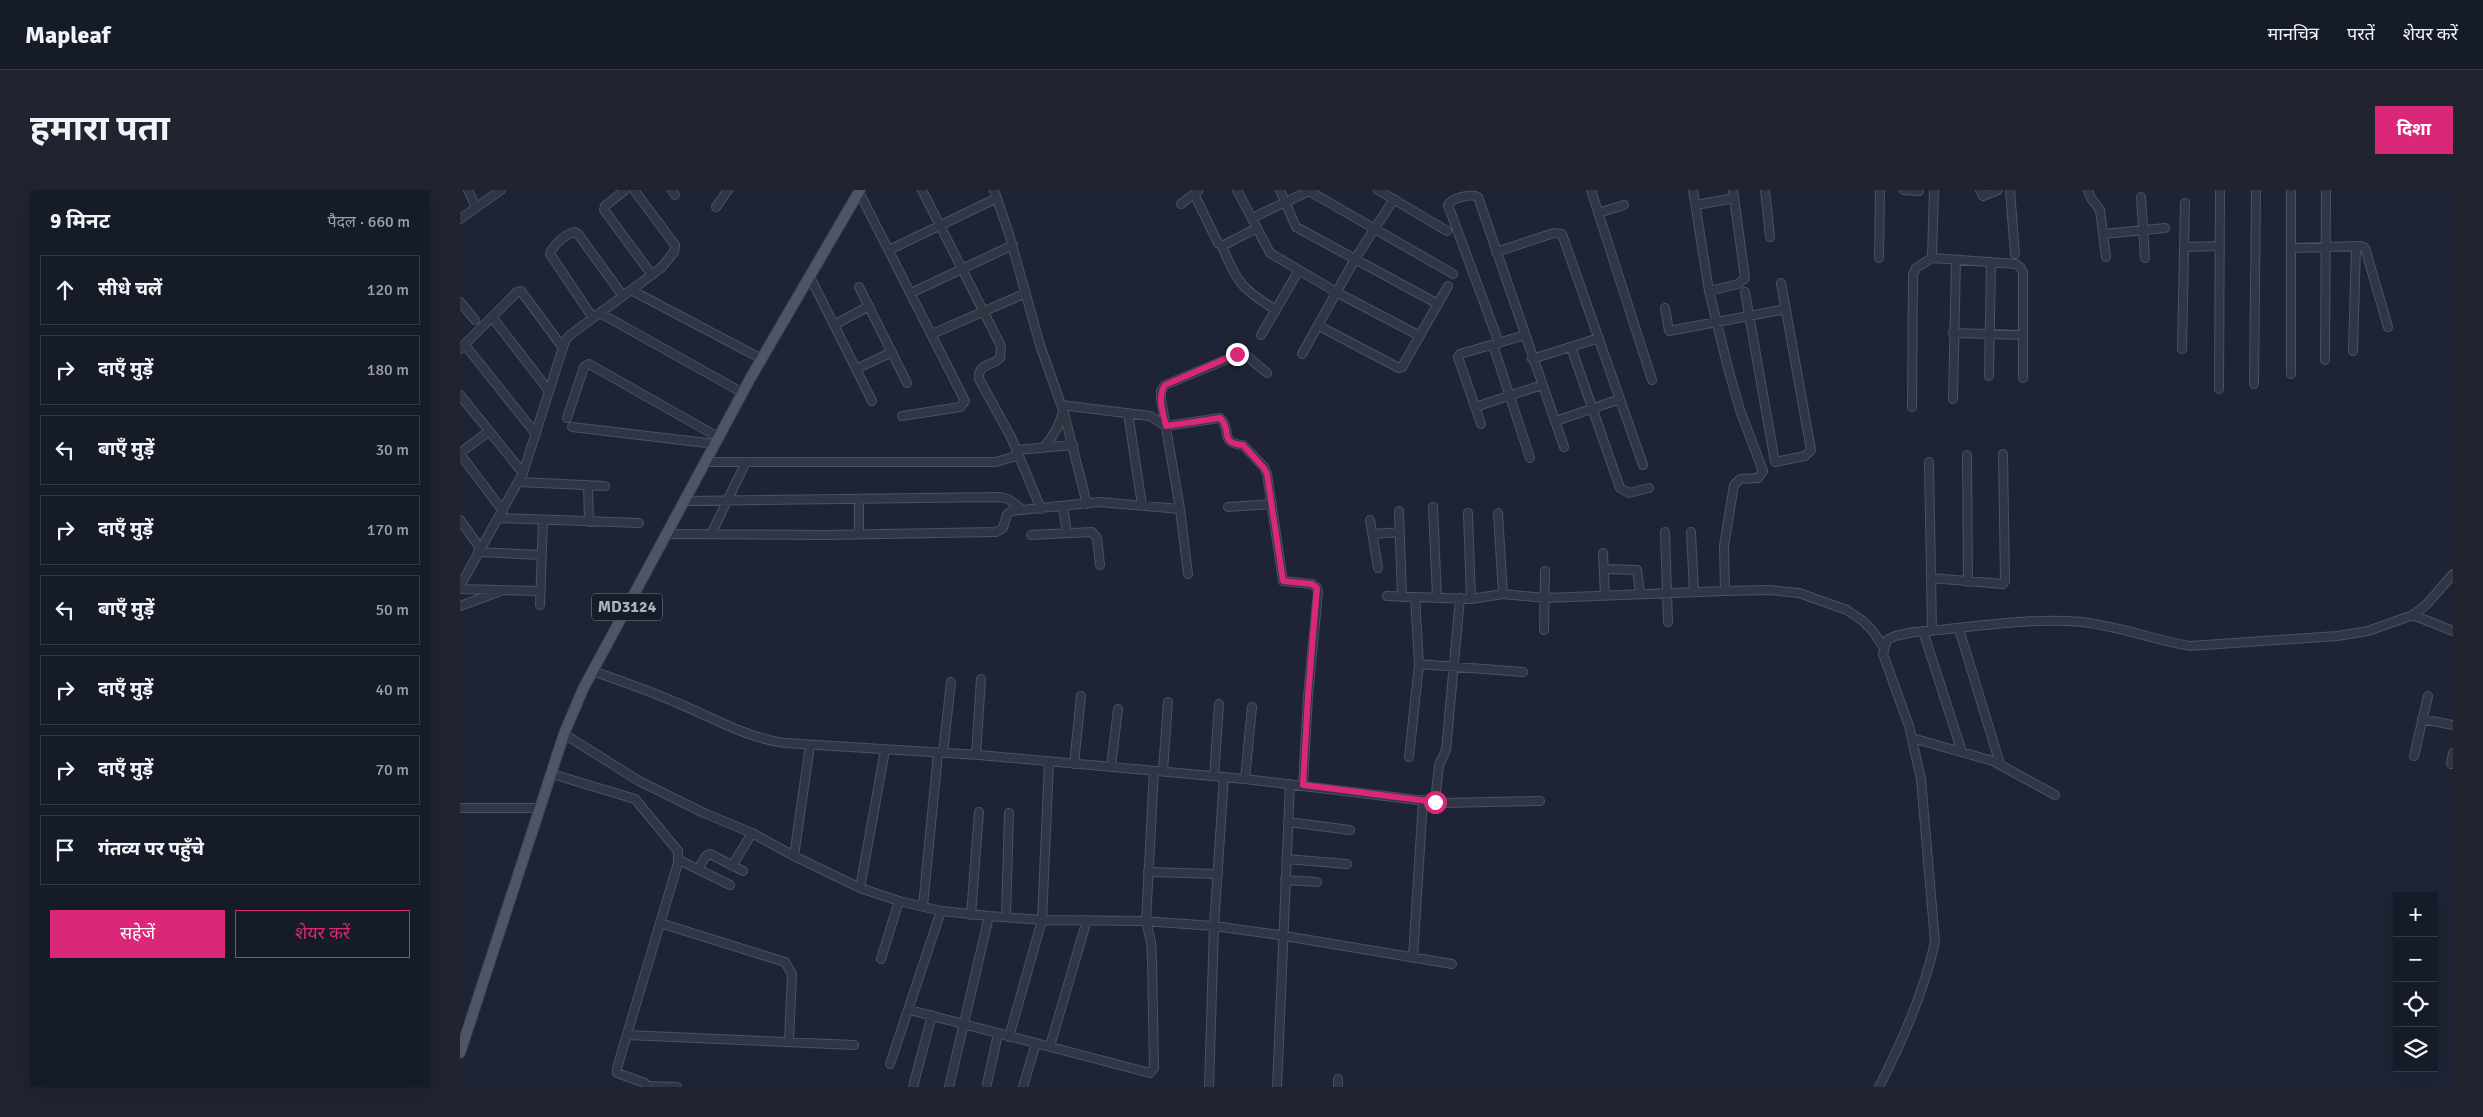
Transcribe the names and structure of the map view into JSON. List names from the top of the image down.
{
  "streets": {
    "main road": ["MD3124"]
  },
  "page": {
    "header": "Mapleaf",
    "nav": ["मानचित्र", "परतें", "शेयर करें"],
    "buttons": [
      "दिशा",
      ["सहेजें", "शेयर करें"]
    ],
    "title": "हमारा पता",
    "heading": ["9 मिनट", "पैदल · 660 m"],
    "list": [
      ["सीधे चलें", "120 m"],
      ["दाएँ मुड़ें", "180 m"],
      ["बाएँ मुड़ें", "30 m"],
      ["दाएँ मुड़ें", "170 m"],
      ["बाएँ मुड़ें", "50 m"],
      ["दाएँ मुड़ें", "40 m"],
      ["दाएँ मुड़ें", "70 m"],
      "गंतव्य पर पहुँचे"
    ],
    "map_buttons": ["+", "−"]
  }
}
